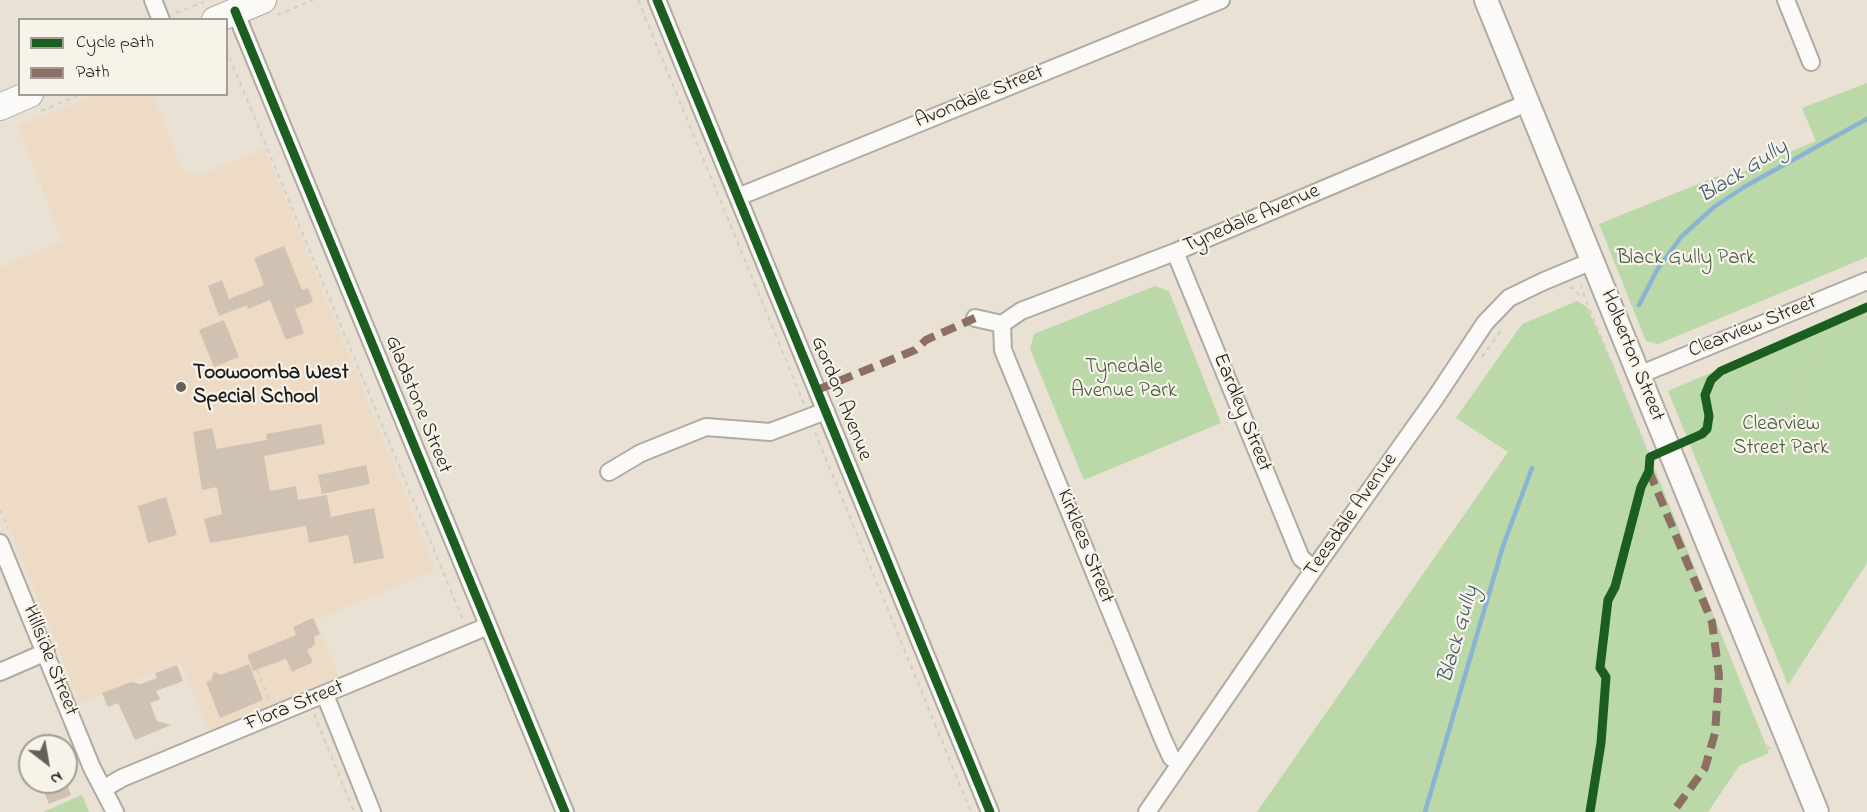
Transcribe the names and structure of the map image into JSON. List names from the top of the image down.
{
  "streets": {
    "main road": ["Holberton Street"],
    "street": [
      "Avondale Street",
      "Tynedale Avenue",
      "Clearview Street",
      "Gordon Avenue",
      "Gladstone Street",
      "Eardley Street",
      "Teesdale Avenue",
      "Kirklees Street",
      "Hillside Street",
      "Flora Street"
    ]
  },
  "crossings": [
    ["Avondale Street", "Gordon Avenue"],
    ["Tynedale Avenue", "Holberton Street"],
    ["Tynedale Avenue", "Eardley Street"],
    ["Tynedale Avenue", "Kirklees Street"],
    ["Clearview Street", "Holberton Street"],
    ["Holberton Street", "Teesdale Avenue"],
    ["Gladstone Street", "Flora Street"],
    ["Eardley Street", "Teesdale Avenue"],
    ["Teesdale Avenue", "Kirklees Street"],
    ["Hillside Street", "Flora Street"]
  ],
  "water": ["Black Gully"],
  "parks": ["Black Gully Park", "Tynedale Avenue Park", "Clearview Street Park"],
  "places": ["Toowoomba West Special School"],
  "legend": ["Cycle path", "Path"],
  "north": "bottom right"
}
